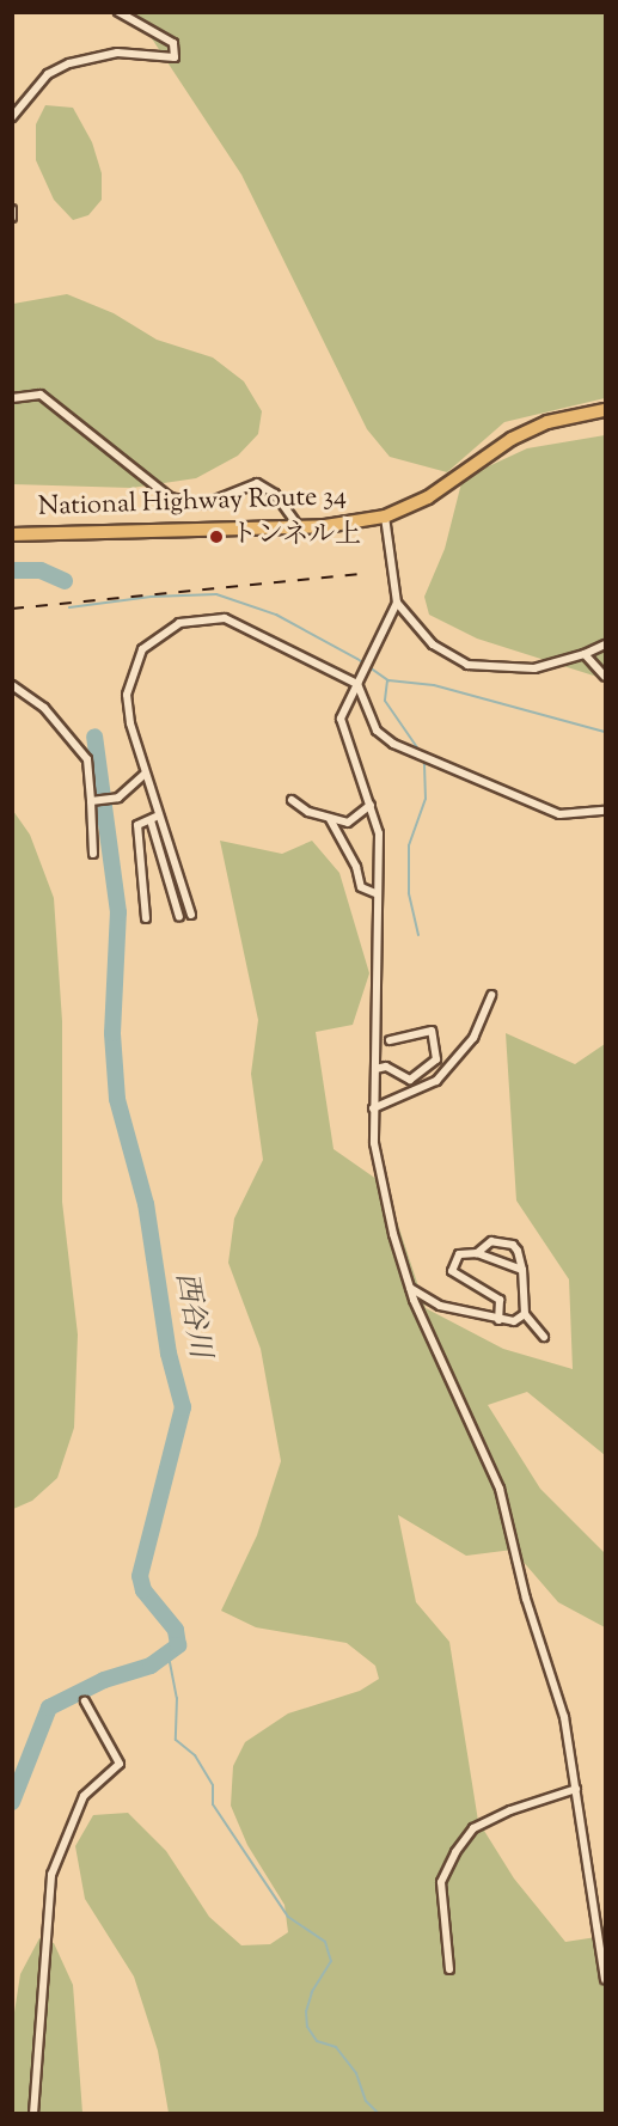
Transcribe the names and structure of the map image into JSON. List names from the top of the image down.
{
  "streets": {
    "highway": ["National Highway Route 34"]
  },
  "water": ["西谷川"],
  "places": ["トンネル上"]
}
